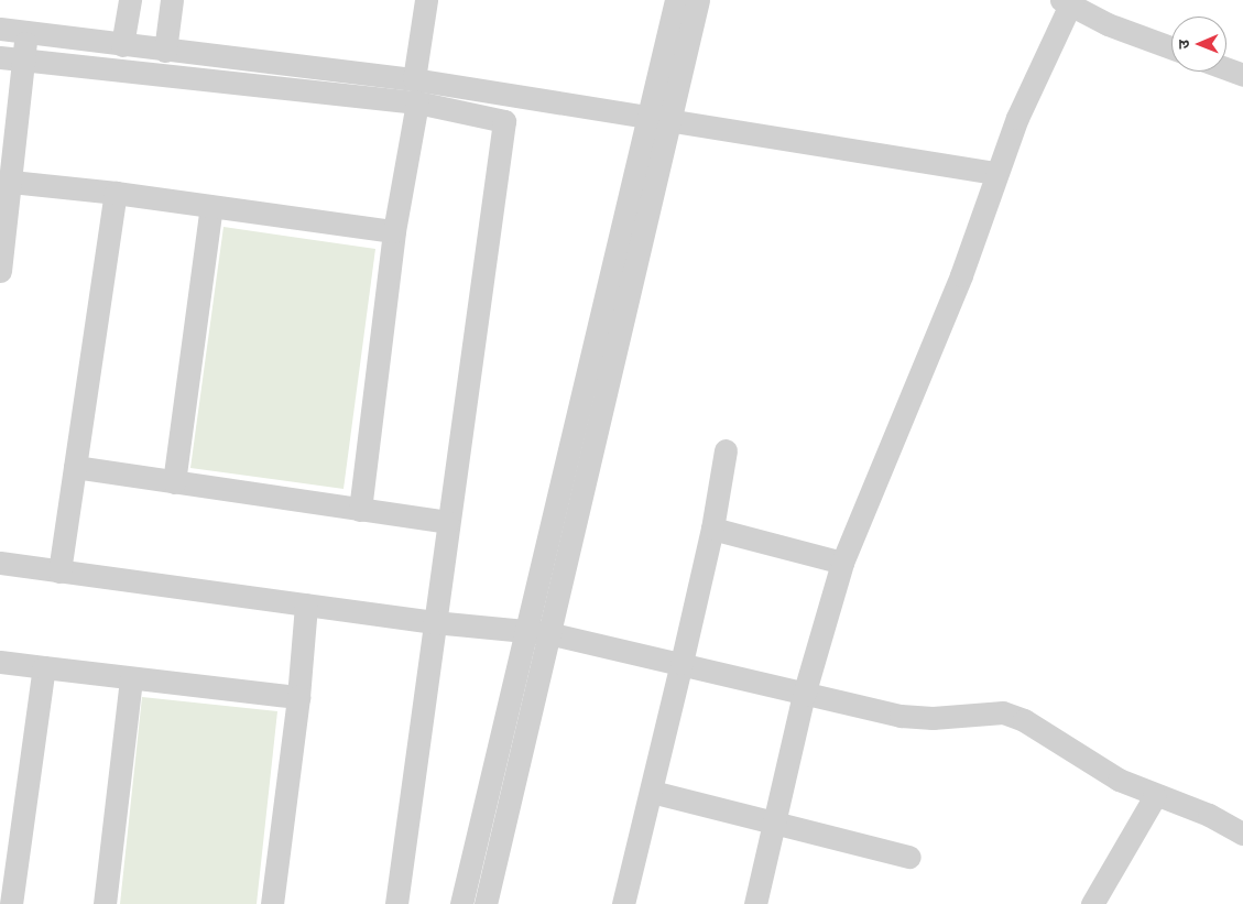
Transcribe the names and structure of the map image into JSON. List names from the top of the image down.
{
  "north": "left"
}
